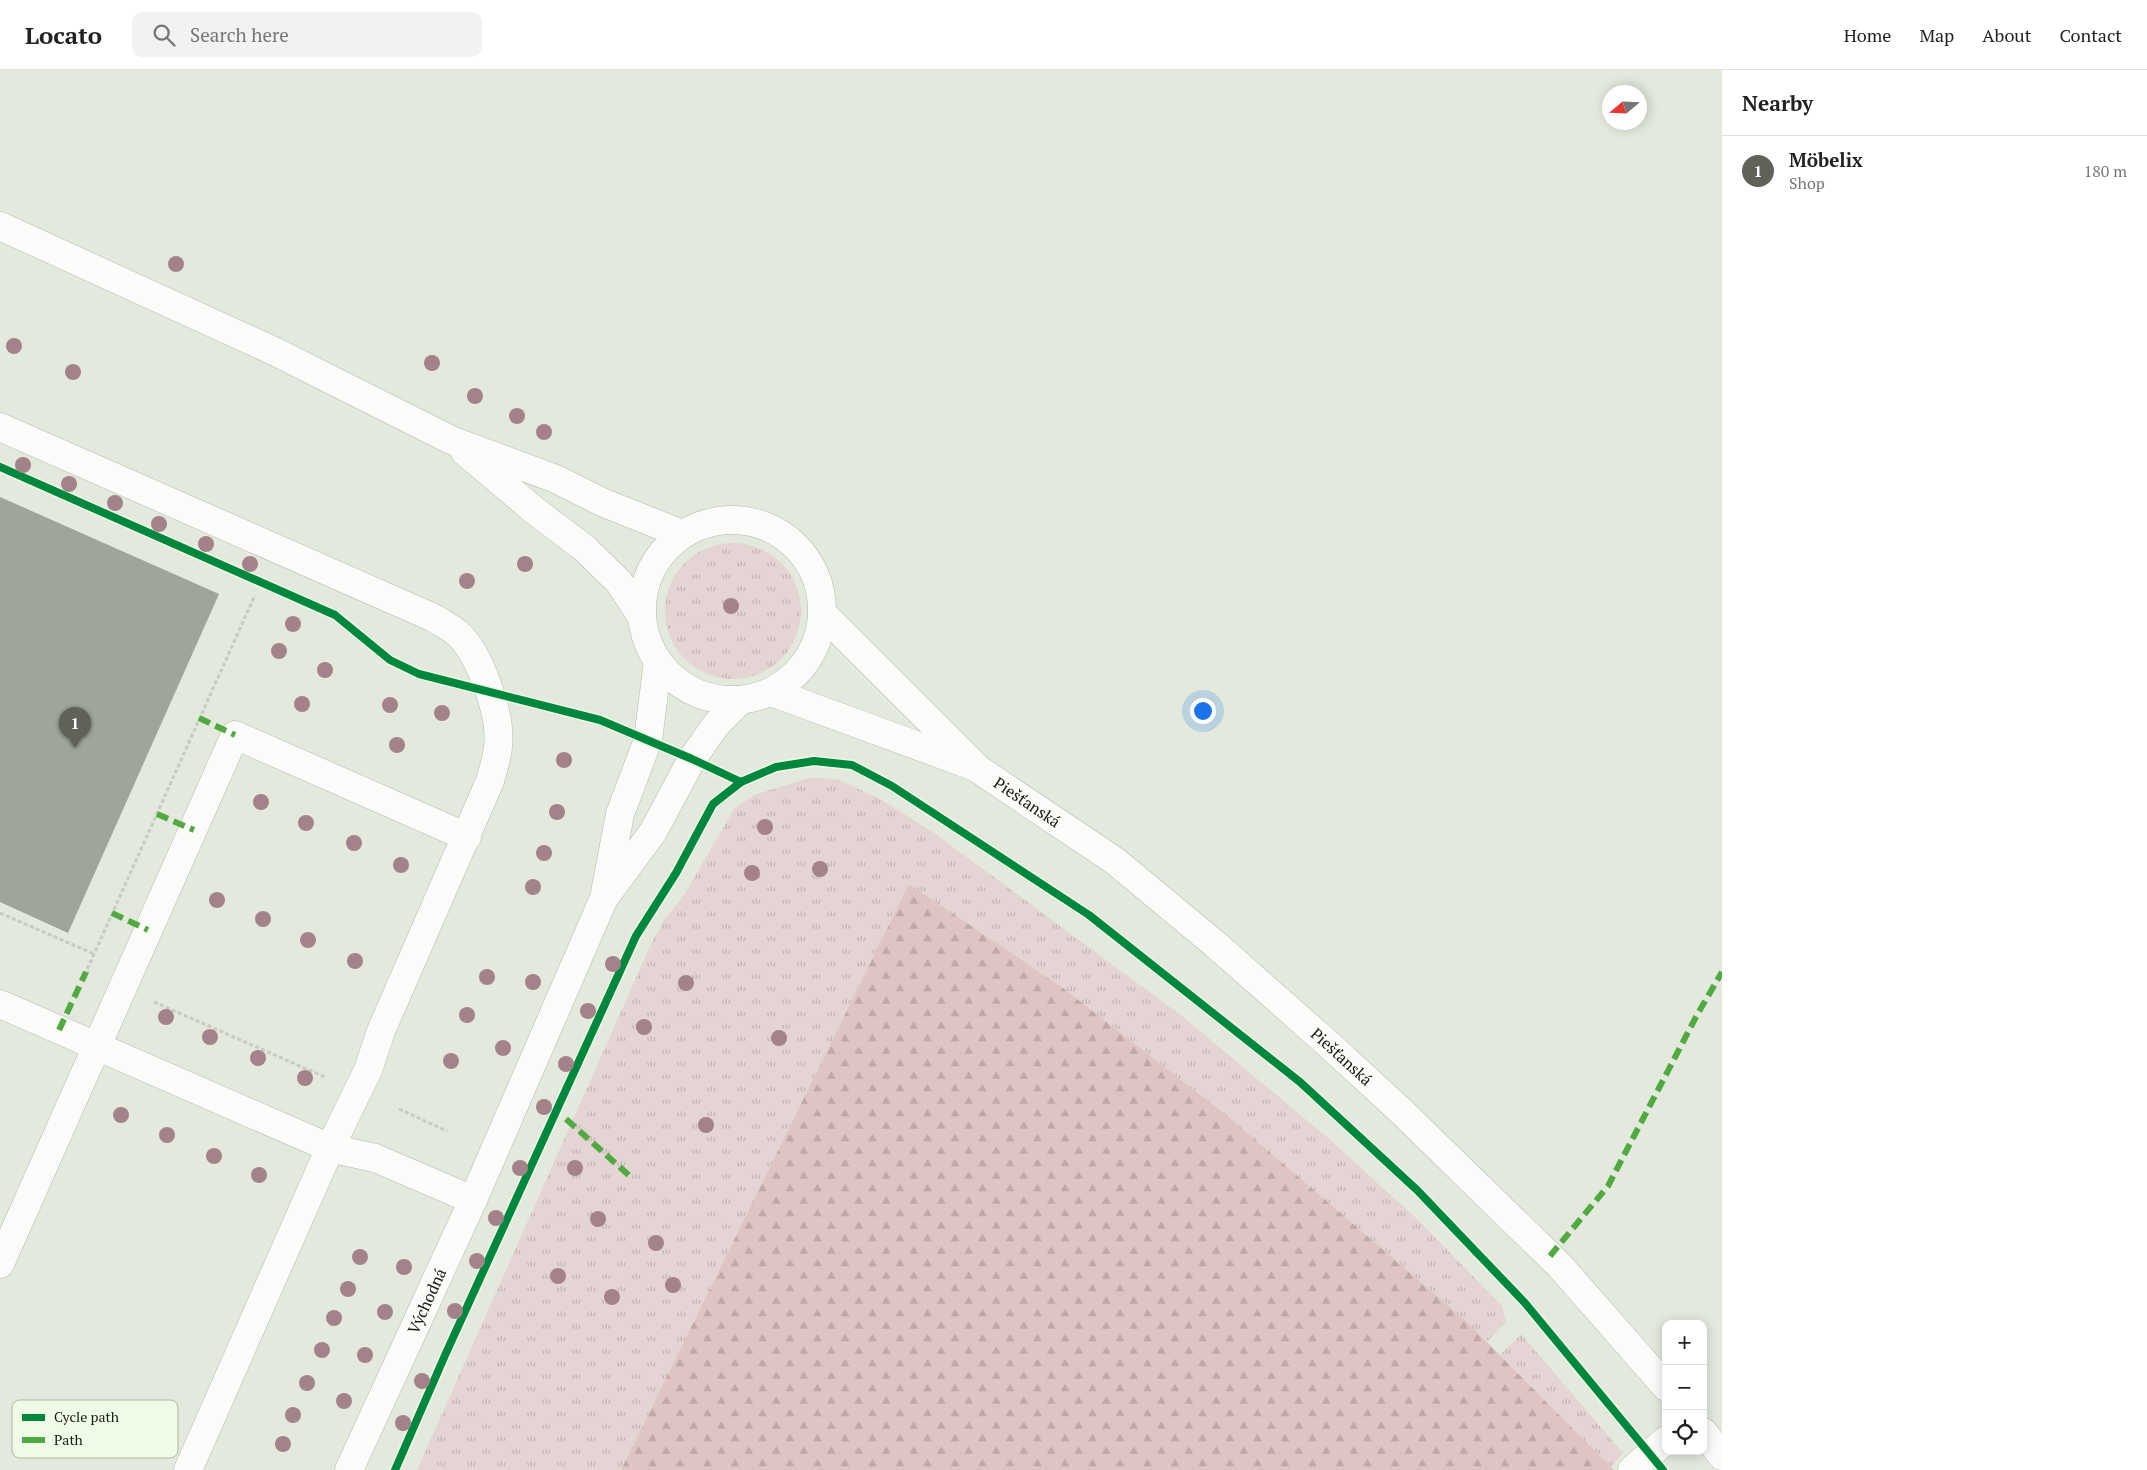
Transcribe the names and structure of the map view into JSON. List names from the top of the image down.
{
  "streets": {
    "street": ["Piešťanská", "Východná"]
  },
  "legend": ["Cycle path", "Path"],
  "north": "left",
  "page": {
    "header": "Locato",
    "search": "Search here",
    "nav": [
      "Home",
      "Map",
      "About",
      "Contact"
    ],
    "heading": "Nearby",
    "list": [
      {
        "mark": "1",
        "name": "Möbelix",
        "note": "Shop",
        "value": "180 m"
      }
    ],
    "pins": "1",
    "map_buttons": ["+", "−"]
  }
}
